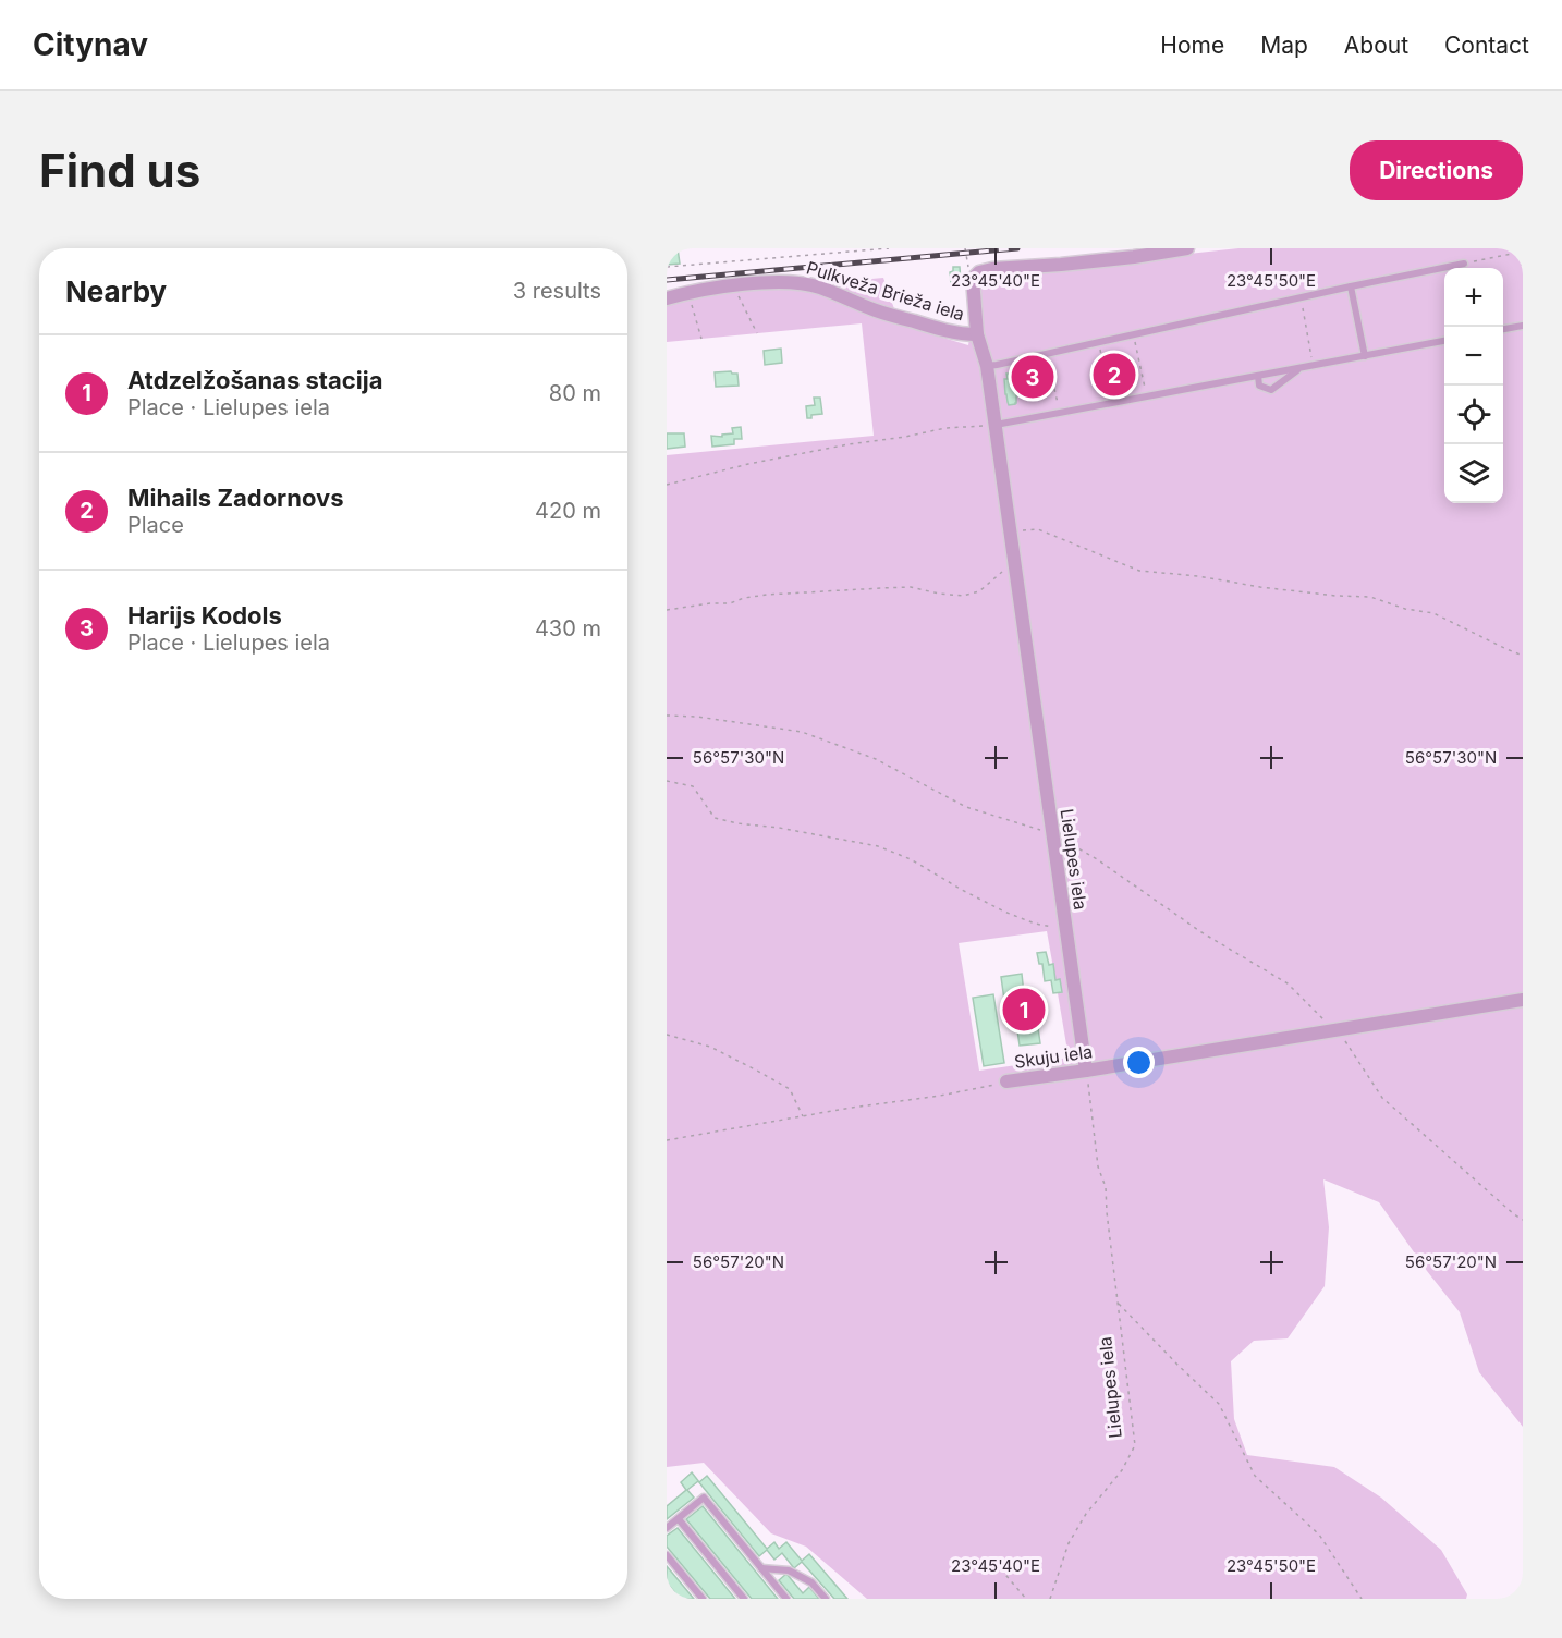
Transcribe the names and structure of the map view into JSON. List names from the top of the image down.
{
  "streets": {
    "street": ["Pulkveža Brieža iela", "Lielupes iela", "Skuju iela"]
  },
  "crossings": [
    ["Pulkveža Brieža iela", "Lielupes iela"],
    ["Lielupes iela", "Skuju iela"]
  ],
  "page": {
    "header": "Citynav",
    "nav": [
      "Home",
      "Map",
      "About",
      "Contact"
    ],
    "buttons": "Directions",
    "title": "Find us",
    "heading": ["Nearby", "3 results"],
    "map_buttons": ["+", "−"],
    "list": [
      {
        "mark": "1",
        "name": "Atdzelžošanas stacija",
        "note": "Place · Lielupes iela",
        "value": "80 m"
      },
      {
        "mark": "2",
        "name": "Mihails Zadornovs",
        "note": "Place",
        "value": "420 m"
      },
      {
        "mark": "3",
        "name": "Harijs Kodols",
        "note": "Place · Lielupes iela",
        "value": "430 m"
      }
    ],
    "pins": ["2", "3", "1"]
  },
  "coordinates": [
    "23°45'40\"E",
    "23°45'50\"E",
    "56°57'30\"N",
    "56°57'20\"N"
  ]
}
